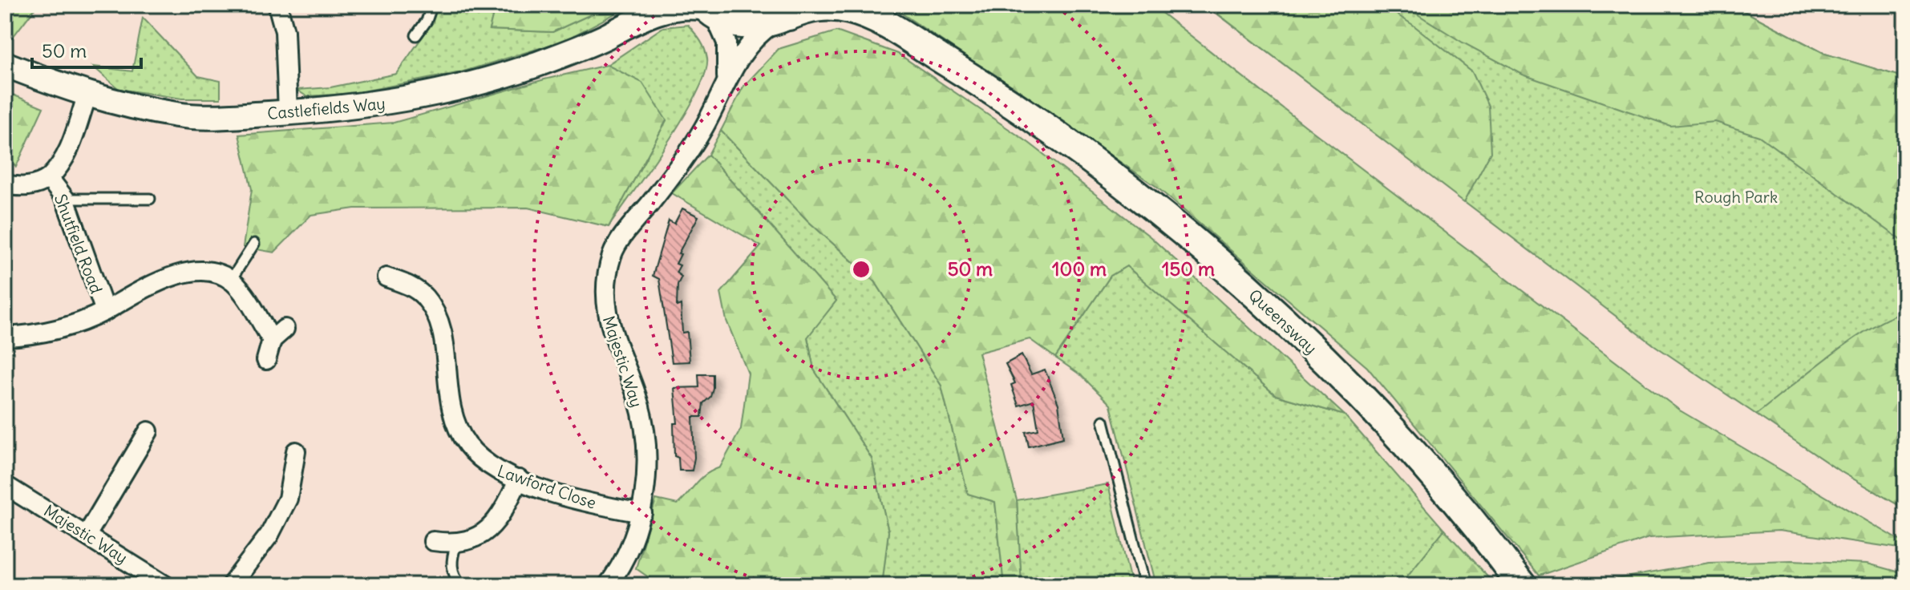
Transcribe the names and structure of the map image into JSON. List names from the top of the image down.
{
  "streets": {
    "main road": ["Castlefields Way", "Queensway"],
    "street": ["Shutfield Road", "Majestic Way", "Lawford Close"]
  },
  "crossings": [
    ["Castlefields Way", "Shutfield Road"],
    ["Castlefields Way", "Queensway"],
    ["Castlefields Way", "Majestic Way"],
    ["Queensway", "Majestic Way"],
    ["Majestic Way", "Lawford Close"]
  ],
  "parks": ["Rough Park"],
  "scale_bar": "50 m",
  "rings": ["50 m", "100 m", "150 m"]
}
